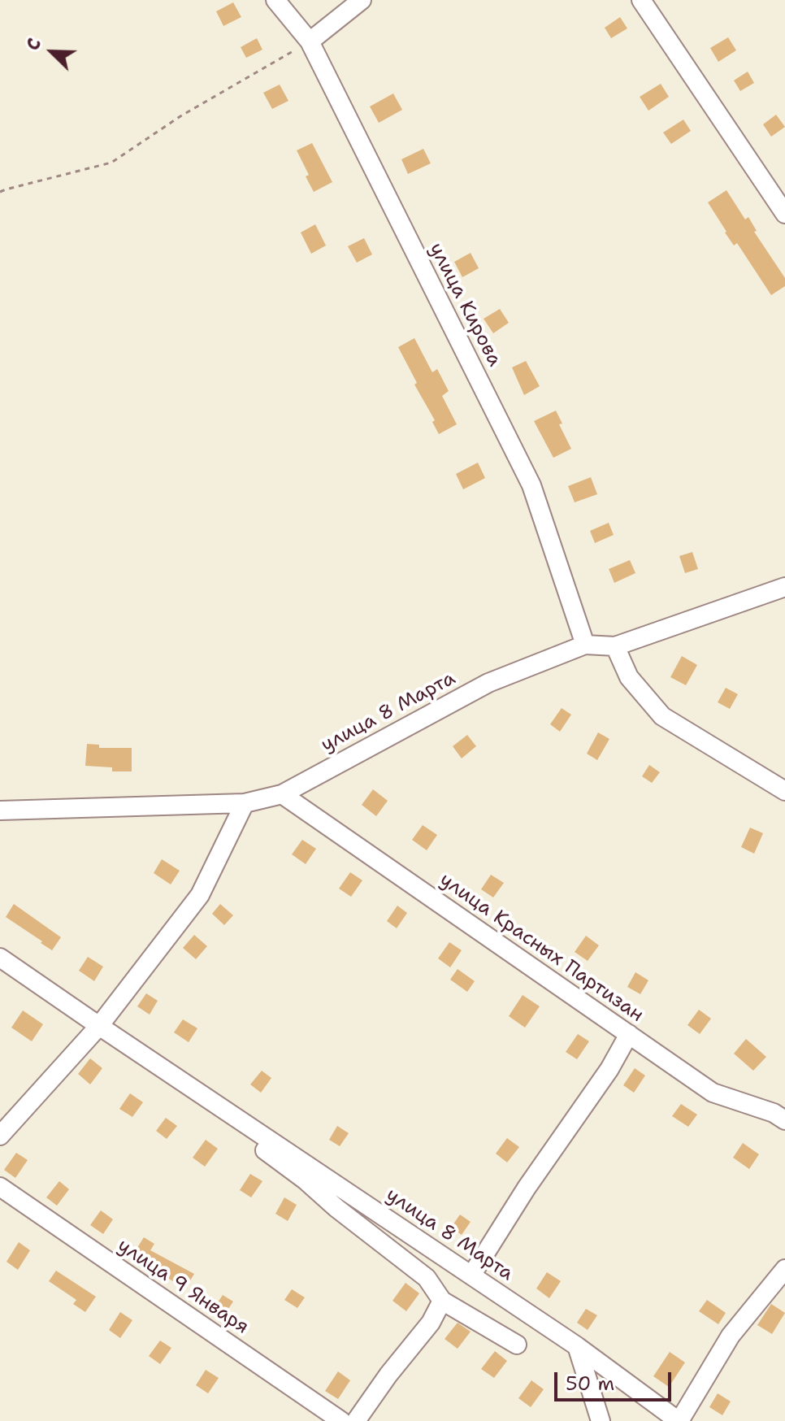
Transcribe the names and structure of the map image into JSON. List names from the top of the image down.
{
  "streets": {
    "street": [
      "улица Кирова",
      "улица 8 Марта",
      "улица Красных Партизан",
      "улица 9 Января"
    ]
  },
  "crossings": [
    ["улица Кирова", "улица 8 Марта"],
    ["улица 8 Марта", "улица Красных Партизан"]
  ],
  "scale_bar": "50 m",
  "north": "top left"
}
